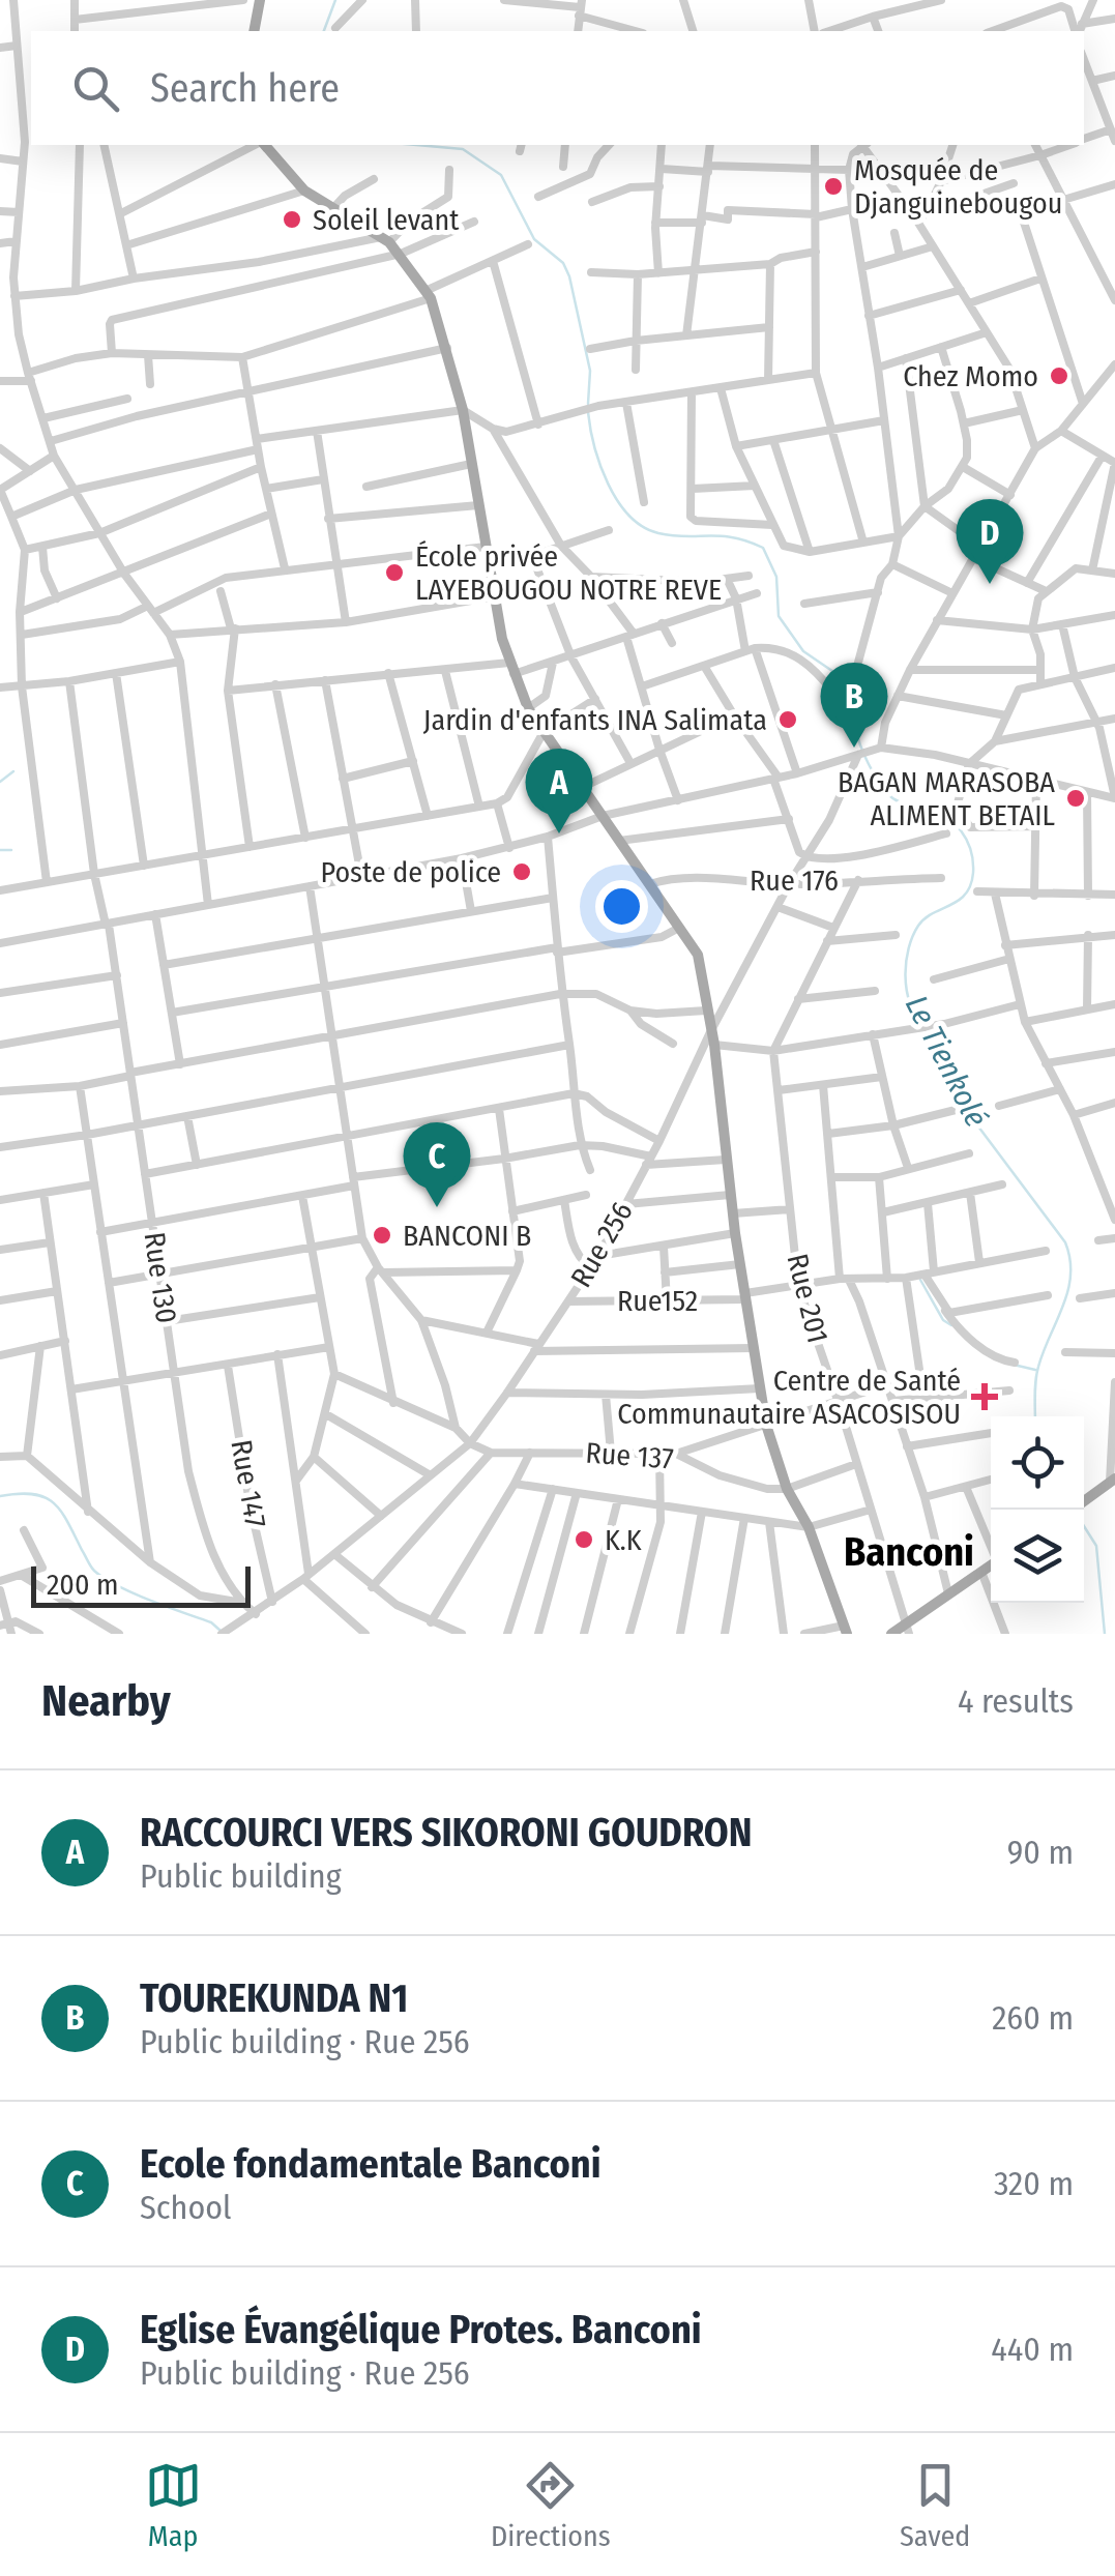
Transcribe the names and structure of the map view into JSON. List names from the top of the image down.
{
  "streets": {
    "street": [
      "Rue 176",
      "Rue 256",
      "Rue 130",
      "Rue 201",
      "Rue152",
      "Rue 137",
      "Rue 147"
    ]
  },
  "crossings": [
    ["Rue 176", "Rue 256"],
    ["Rue 256", "Rue 130"],
    ["Rue 256", "Rue152"],
    ["Rue 256", "Rue 137"],
    ["Rue 256", "Rue 147"],
    ["Rue 201", "Rue152"]
  ],
  "districts": ["Banconi"],
  "water": ["Le Tienkolé"],
  "places": {
    "other": [
      "Mosquée de Djanguinebougou",
      "Soleil levant",
      "Chez Momo",
      "École privée LAYEBOUGOU NOTRE REVE",
      "Jardin d'enfants INA Salimata",
      "BAGAN MARASOBA ALIMENT BETAIL",
      "Poste de police",
      "BANCONI B",
      "K.K"
    ],
    "health": ["Centre de Santé Communautaire ASACOSISOU"]
  },
  "scale_bar": "200 m",
  "page": {
    "search": "Search here",
    "pins": [
      "D",
      "B",
      "A",
      "C"
    ],
    "scale": "200 m",
    "heading": ["Nearby", "4 results"],
    "list": [
      {
        "mark": "A",
        "name": "RACCOURCI VERS SIKORONI GOUDRON",
        "note": "Public building",
        "value": "90 m"
      },
      {
        "mark": "B",
        "name": "TOUREKUNDA N1",
        "note": "Public building · Rue 256",
        "value": "260 m"
      },
      {
        "mark": "C",
        "name": "Ecole fondamentale Banconi",
        "note": "School",
        "value": "320 m"
      },
      {
        "mark": "D",
        "name": "Eglise Évangélique Protes. Banconi",
        "note": "Public building · Rue 256",
        "value": "440 m"
      }
    ],
    "nav": ["Map", "Directions", "Saved"]
  }
}
